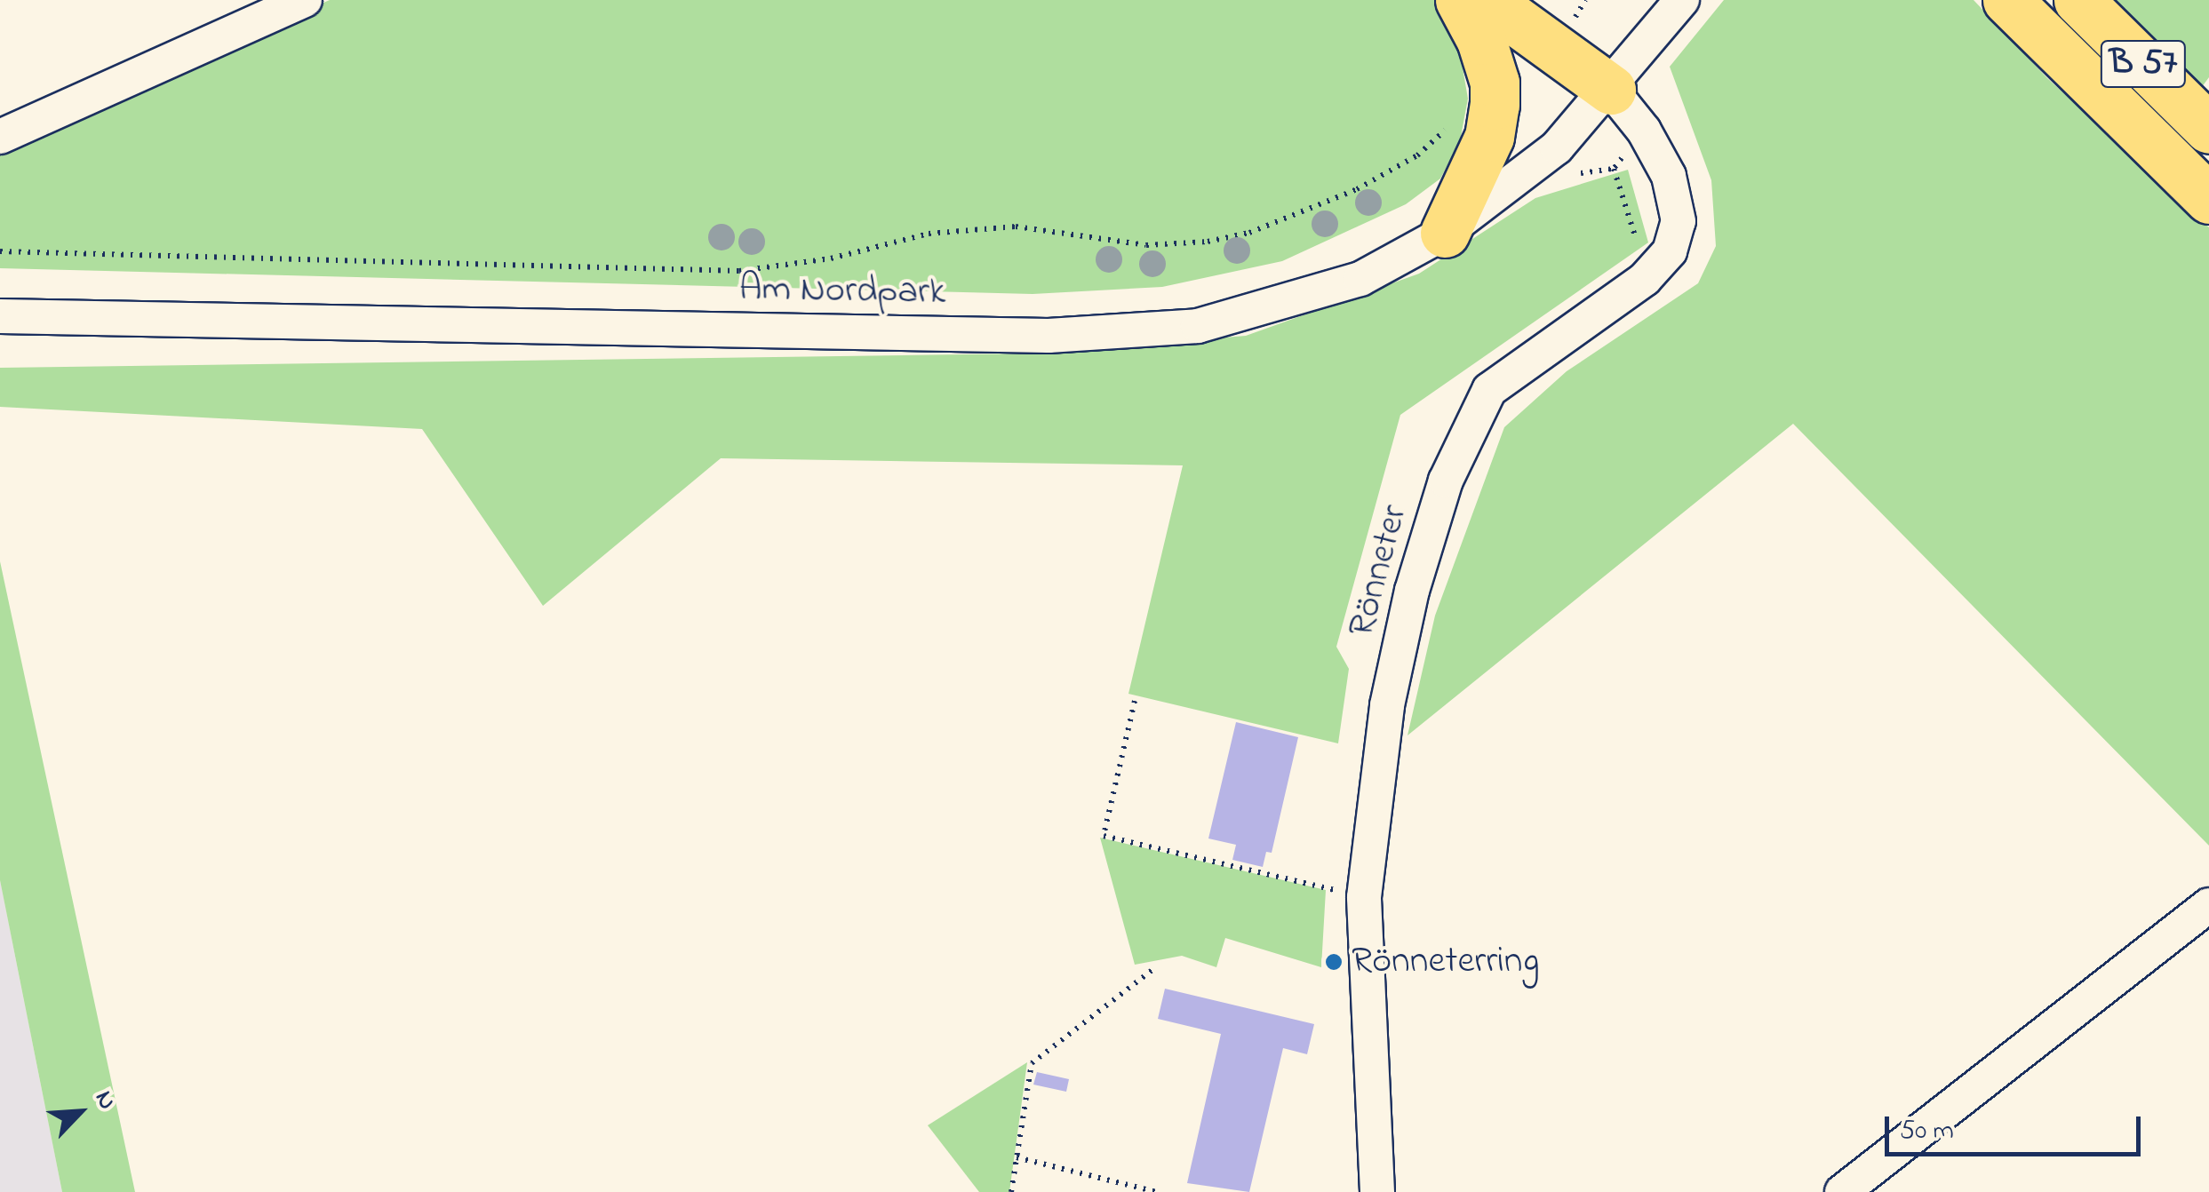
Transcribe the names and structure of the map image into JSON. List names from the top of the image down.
{
  "streets": {
    "highway": ["B 57"],
    "street": ["Am Nordpark", "Rönneter"]
  },
  "crossings": [
    ["Am Nordpark", "Rönneter"]
  ],
  "places": ["Rönneterring"],
  "scale_bar": "50 m",
  "north": "top right"
}
